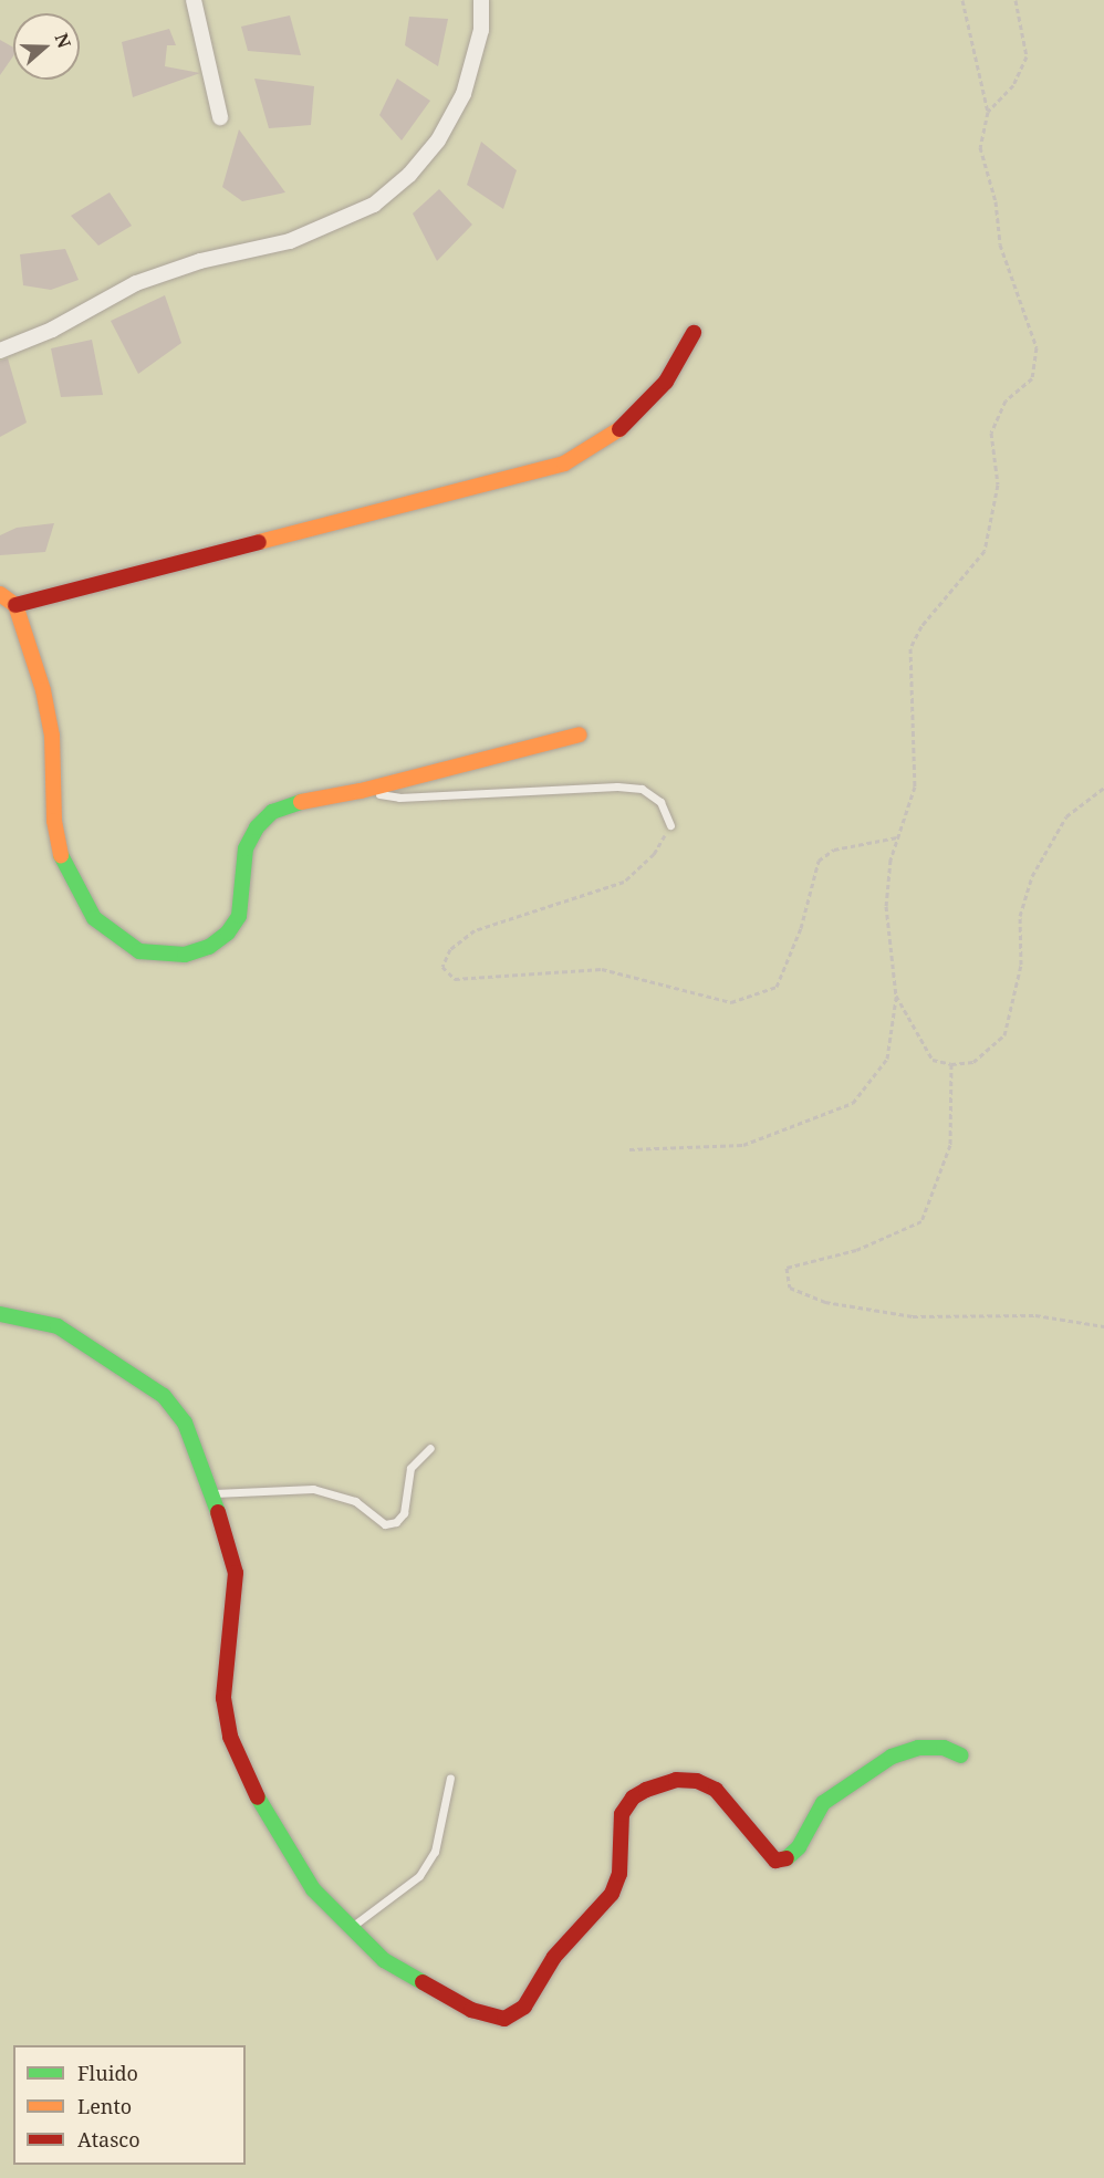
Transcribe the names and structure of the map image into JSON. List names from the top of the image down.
{
  "legend": ["Fluido", "Lento", "Atasco"],
  "north": "right"
}
